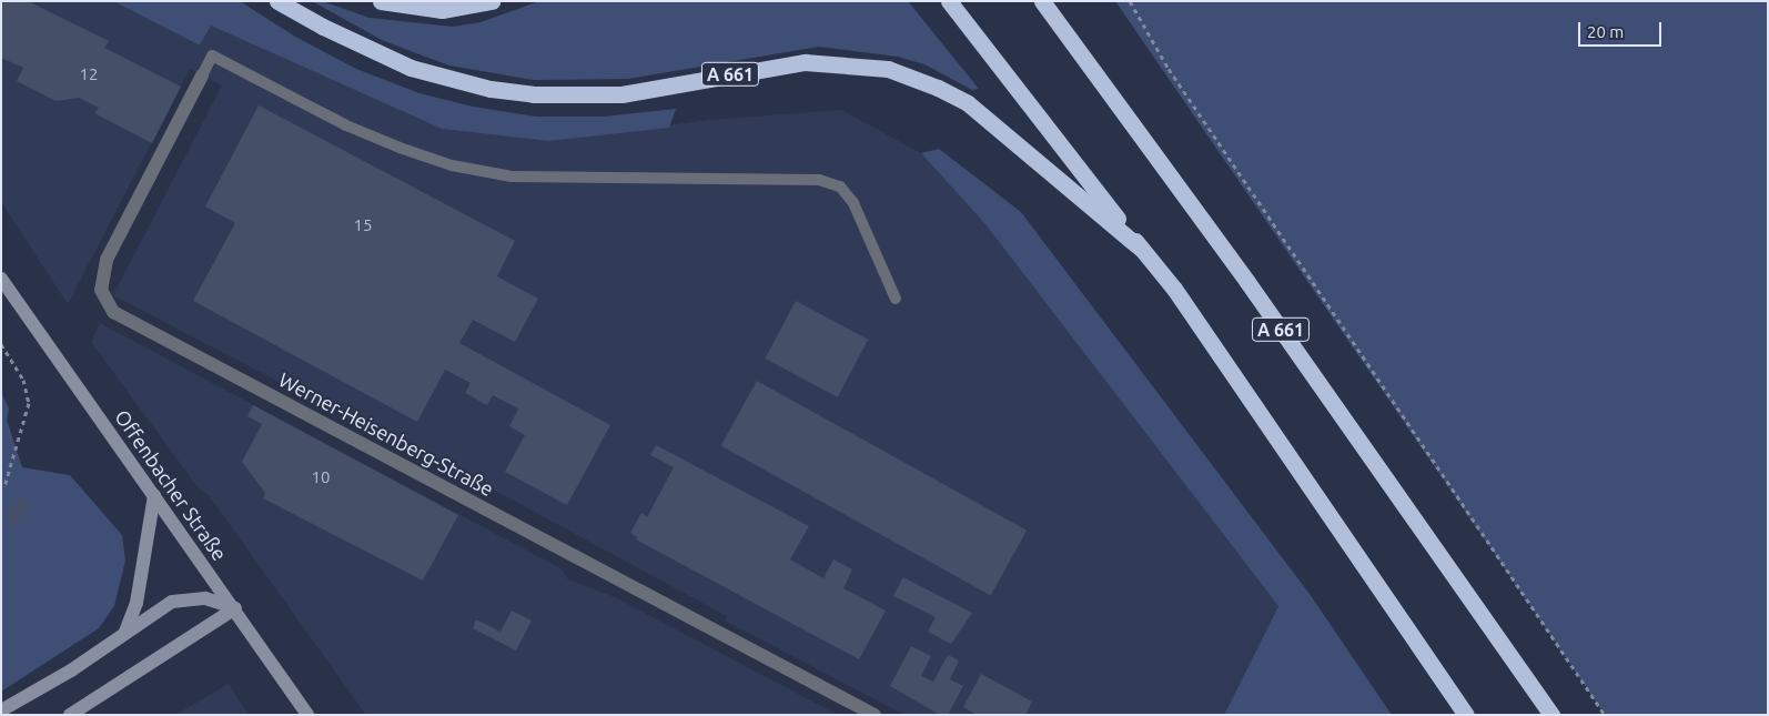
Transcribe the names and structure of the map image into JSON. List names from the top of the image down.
{
  "streets": {
    "highway": ["A 661"],
    "main road": ["Offenbacher Straße"],
    "street": ["Werner-Heisenberg-Straße"]
  },
  "house_numbers": ["12", "15", "10"],
  "scale_bar": "20 m"
}
